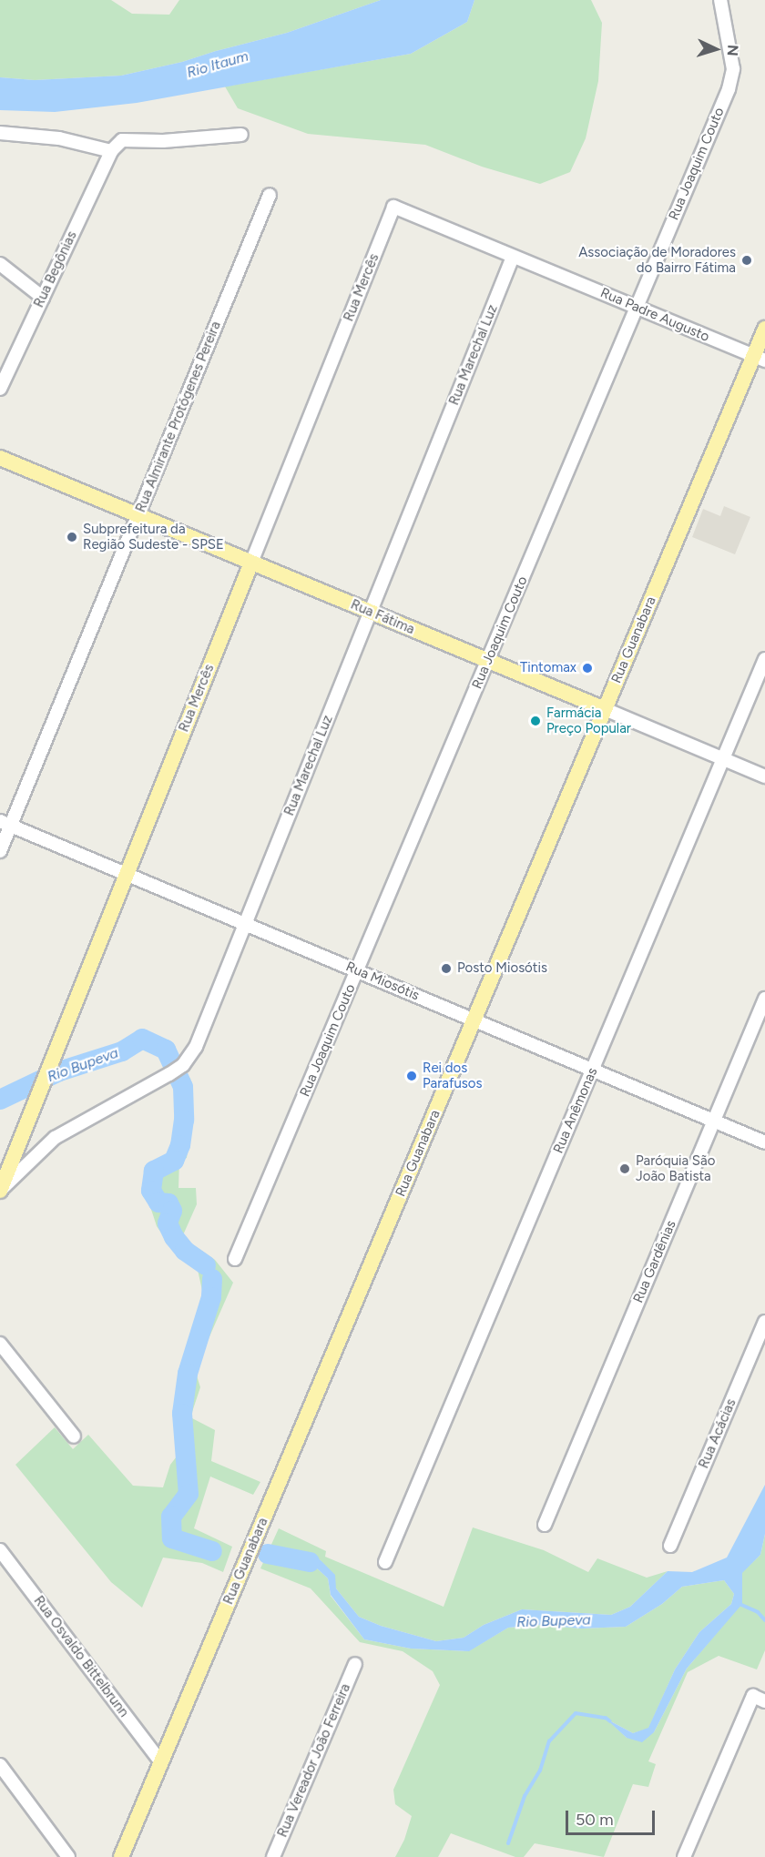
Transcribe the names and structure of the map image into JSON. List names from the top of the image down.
{
  "streets": {
    "main road": ["Rua Mercês", "Rua Fátima", "Rua Guanabara"],
    "street": [
      "Rua Joaquim Couto",
      "Rua Begônias",
      "Rua Padre Augusto",
      "Rua Marechal Luz",
      "Rua Almirante Protógenes Pereira",
      "Rua Miosótis",
      "Rua Anêmonas",
      "Rua Gardênias",
      "Rua Acácias",
      "Rua Osvaldo Bittelbrunn",
      "Rua Vereador João Ferreira"
    ]
  },
  "crossings": [
    ["Rua Joaquim Couto", "Rua Padre Augusto"],
    ["Rua Joaquim Couto", "Rua Fátima"],
    ["Rua Joaquim Couto", "Rua Miosótis"],
    ["Rua Mercês", "Rua Padre Augusto"],
    ["Rua Mercês", "Rua Marechal Luz"],
    ["Rua Mercês", "Rua Fátima"],
    ["Rua Mercês", "Rua Miosótis"],
    ["Rua Padre Augusto", "Rua Marechal Luz"],
    ["Rua Padre Augusto", "Rua Guanabara"],
    ["Rua Marechal Luz", "Rua Fátima"],
    ["Rua Marechal Luz", "Rua Miosótis"],
    ["Rua Almirante Protógenes Pereira", "Rua Fátima"],
    ["Rua Almirante Protógenes Pereira", "Rua Miosótis"],
    ["Rua Fátima", "Rua Guanabara"],
    ["Rua Fátima", "Rua Anêmonas"],
    ["Rua Guanabara", "Rua Miosótis"],
    ["Rua Guanabara", "Rua Osvaldo Bittelbrunn"],
    ["Rua Miosótis", "Rua Anêmonas"],
    ["Rua Miosótis", "Rua Gardênias"]
  ],
  "water": ["Rio Itaum", "Rio Bupeva"],
  "places": [
    "Associação de Moradores do Bairro Fátima",
    "Subprefeitura da Região Sudeste - SPSE",
    "Tintomax",
    "Farmácia Preço Popular",
    "Posto Miosótis",
    "Rei dos Parafusos",
    "Paróquia São João Batista"
  ],
  "scale_bar": "50 m",
  "north": "right"
}
